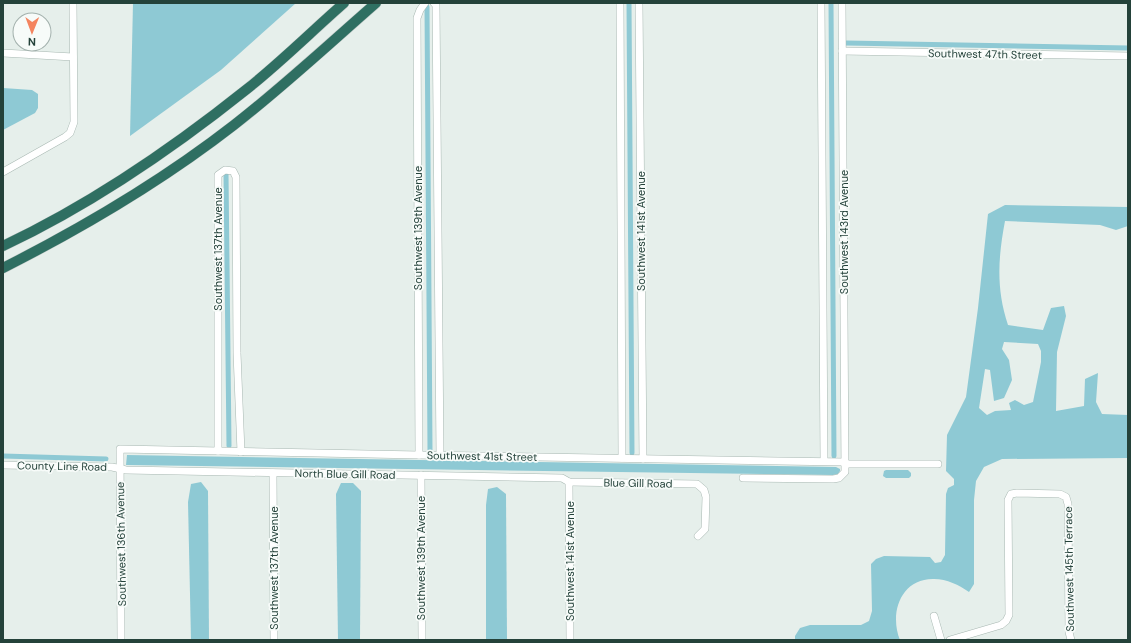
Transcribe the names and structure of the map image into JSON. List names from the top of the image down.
{
  "streets": {
    "street": [
      "Southwest 47th Street",
      "Southwest 139th Avenue",
      "Southwest 141st Avenue",
      "Southwest 143rd Avenue",
      "Southwest 137th Avenue",
      "Southwest 41st Street",
      "County Line Road",
      "North Blue Gill Road",
      "Blue Gill Road",
      "Southwest 136th Avenue",
      "Southwest 145th Terrace"
    ]
  },
  "crossings": [
    ["Southwest 47th Street", "Southwest 143rd Avenue"],
    ["Southwest 139th Avenue", "Southwest 41st Street"],
    ["Southwest 139th Avenue", "North Blue Gill Road"],
    ["Southwest 141st Avenue", "Southwest 41st Street"],
    ["Southwest 141st Avenue", "North Blue Gill Road"],
    ["Southwest 141st Avenue", "Blue Gill Road"],
    ["Southwest 143rd Avenue", "Southwest 41st Street"],
    ["Southwest 137th Avenue", "Southwest 41st Street"],
    ["Southwest 137th Avenue", "North Blue Gill Road"],
    ["Southwest 41st Street", "Southwest 136th Avenue"],
    ["County Line Road", "North Blue Gill Road"],
    ["County Line Road", "Southwest 136th Avenue"],
    ["North Blue Gill Road", "Blue Gill Road"],
    ["North Blue Gill Road", "Southwest 136th Avenue"]
  ],
  "north": "bottom"
}
